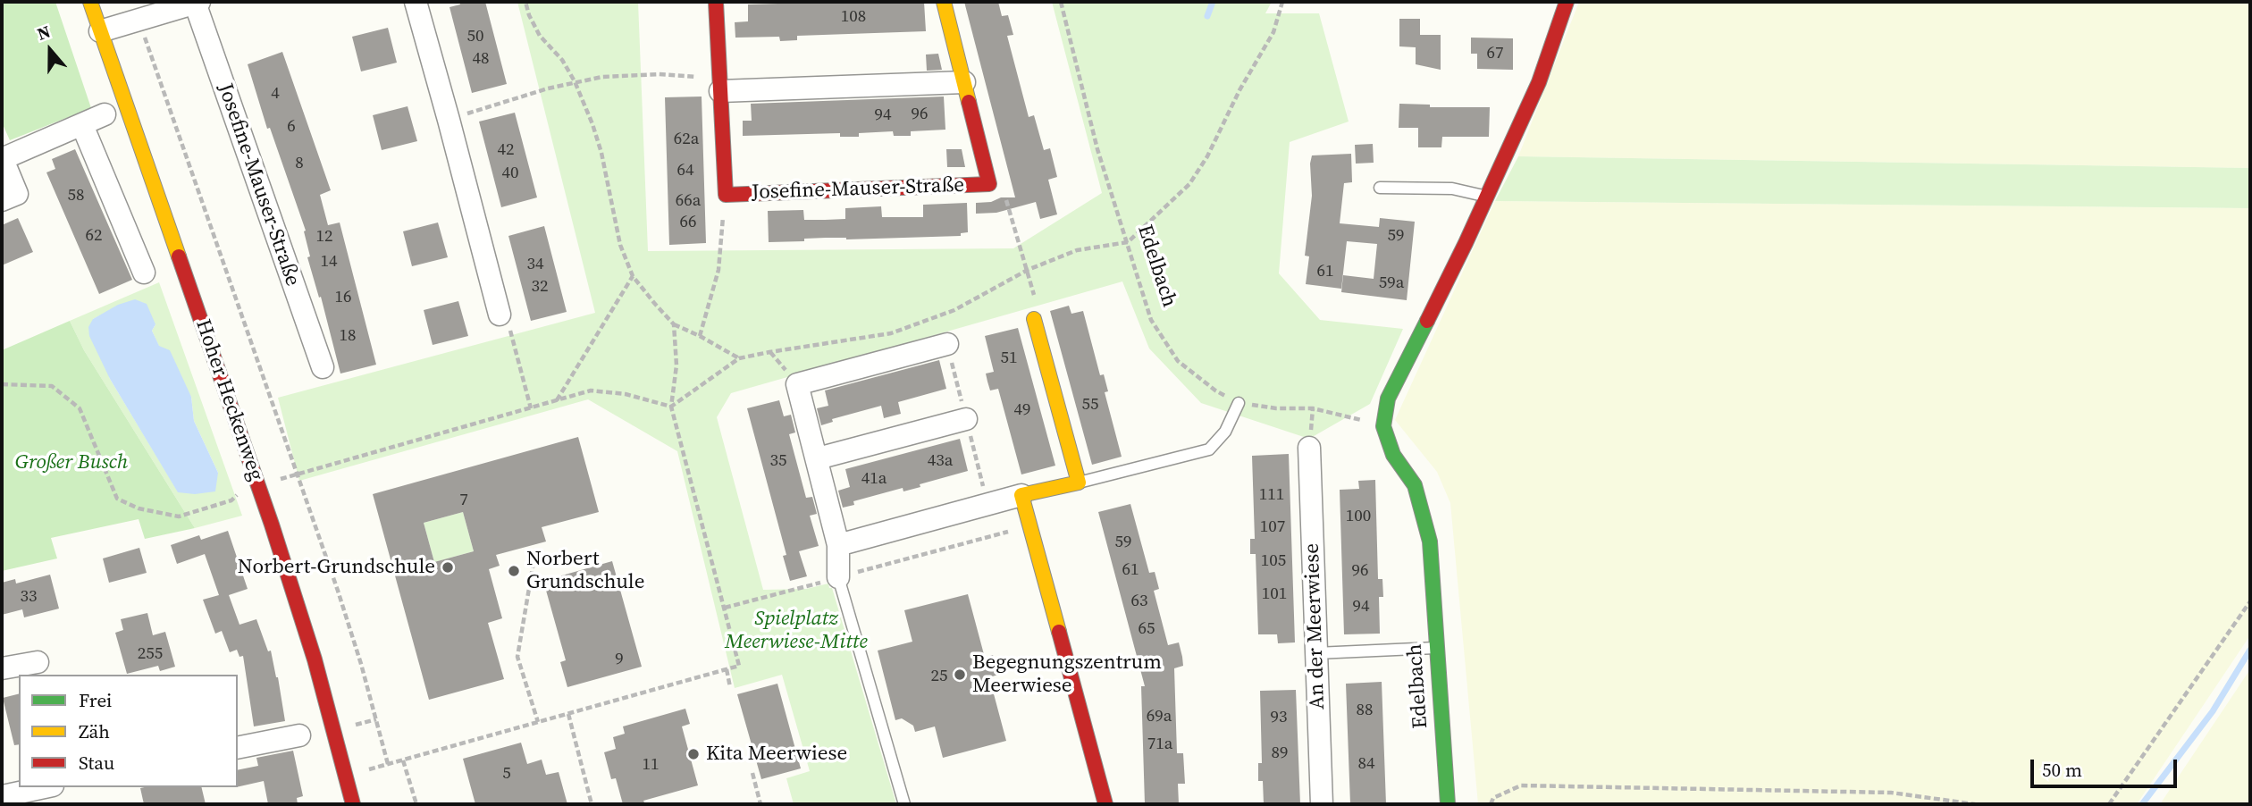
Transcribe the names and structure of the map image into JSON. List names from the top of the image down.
{
  "streets": {
    "street": [
      "Josefine-Mauser-Straße",
      "Edelbach",
      "Hoher Heckenweg",
      "An der Meerwiese"
    ]
  },
  "crossings": [
    ["Josefine-Mauser-Straße", "Hoher Heckenweg"]
  ],
  "parks": ["Großer Busch", "Spielplatz Meerwiese-Mitte"],
  "places": [
    "Norbert-Grundschule",
    "Norbert Grundschule",
    "Begegnungszentrum Meerwiese",
    "Kita Meerwiese"
  ],
  "house_numbers": [
    "108",
    "50",
    "67",
    "48",
    "4",
    "96",
    "94",
    "6",
    "62a",
    "42",
    "8",
    "64",
    "40",
    "58",
    "66a",
    "66",
    "62",
    "59",
    "12",
    "14",
    "34",
    "61",
    "59a",
    "32",
    "16",
    "18",
    "51",
    "55",
    "49",
    "35",
    "43a",
    "41a",
    "111",
    "7",
    "100",
    "107",
    "59",
    "105",
    "61",
    "96",
    "101",
    "33",
    "63",
    "94",
    "65",
    "255",
    "9",
    "25",
    "88",
    "69a",
    "93",
    "71a",
    "89",
    "84",
    "11",
    "5"
  ],
  "legend": ["Frei", "Zäh", "Stau"],
  "scale_bar": "50 m",
  "north": "top"
}
